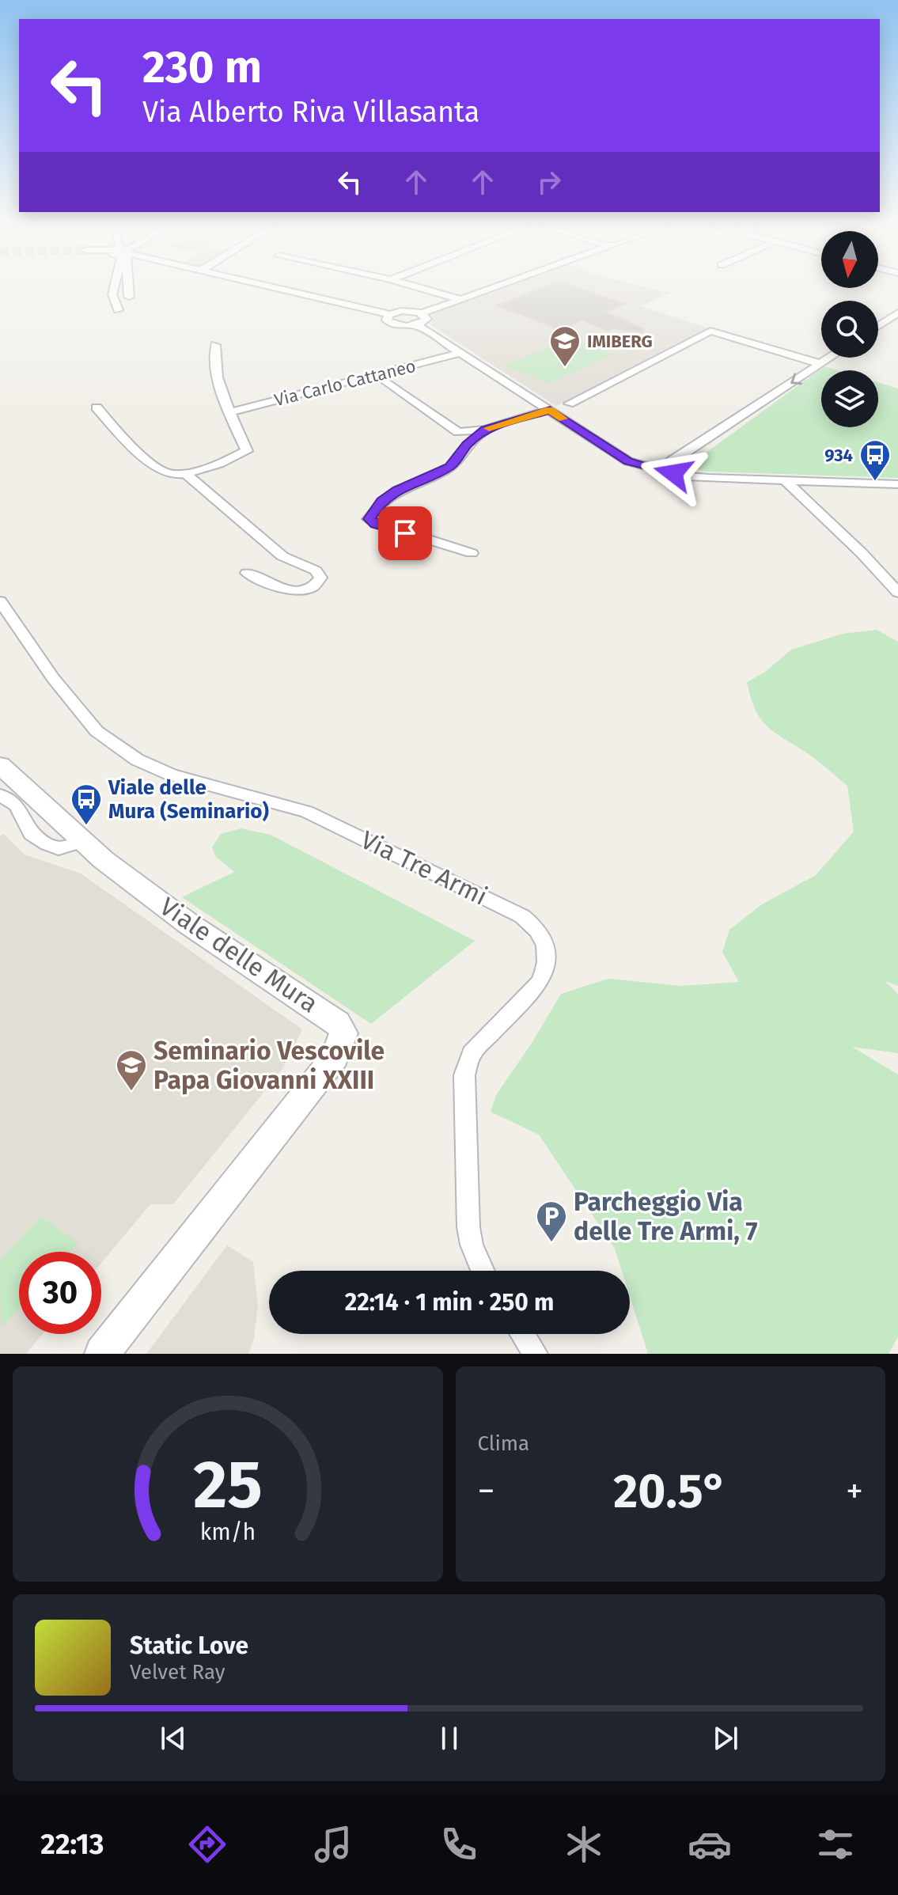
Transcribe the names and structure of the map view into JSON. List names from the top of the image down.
{
  "streets": {
    "street": ["Via Carlo Cattaneo", "Via Tre Armi", "Viale delle Mura"]
  },
  "places": {
    "school or university": ["IMIBERG", "Seminario Vescovile Papa Giovanni XXIII"],
    "bus stop": ["934", "Viale delle Mura (Seminario)"],
    "parking": ["Parcheggio Via delle Tre Armi, 7"]
  },
  "north": "bottom",
  "page": {
    "turn": ["230 m", "Via Alberto Riva Villasanta"],
    "limit": "30",
    "trip": "22:14 · 1 min · 250 m",
    "tile": "Clima",
    "heat": ["−", "20.5°", "+"],
    "song": ["Static Love", "Velvet Ray"],
    "tabs": "22:13",
    "gauge": ["25", "km/h"]
  }
}
